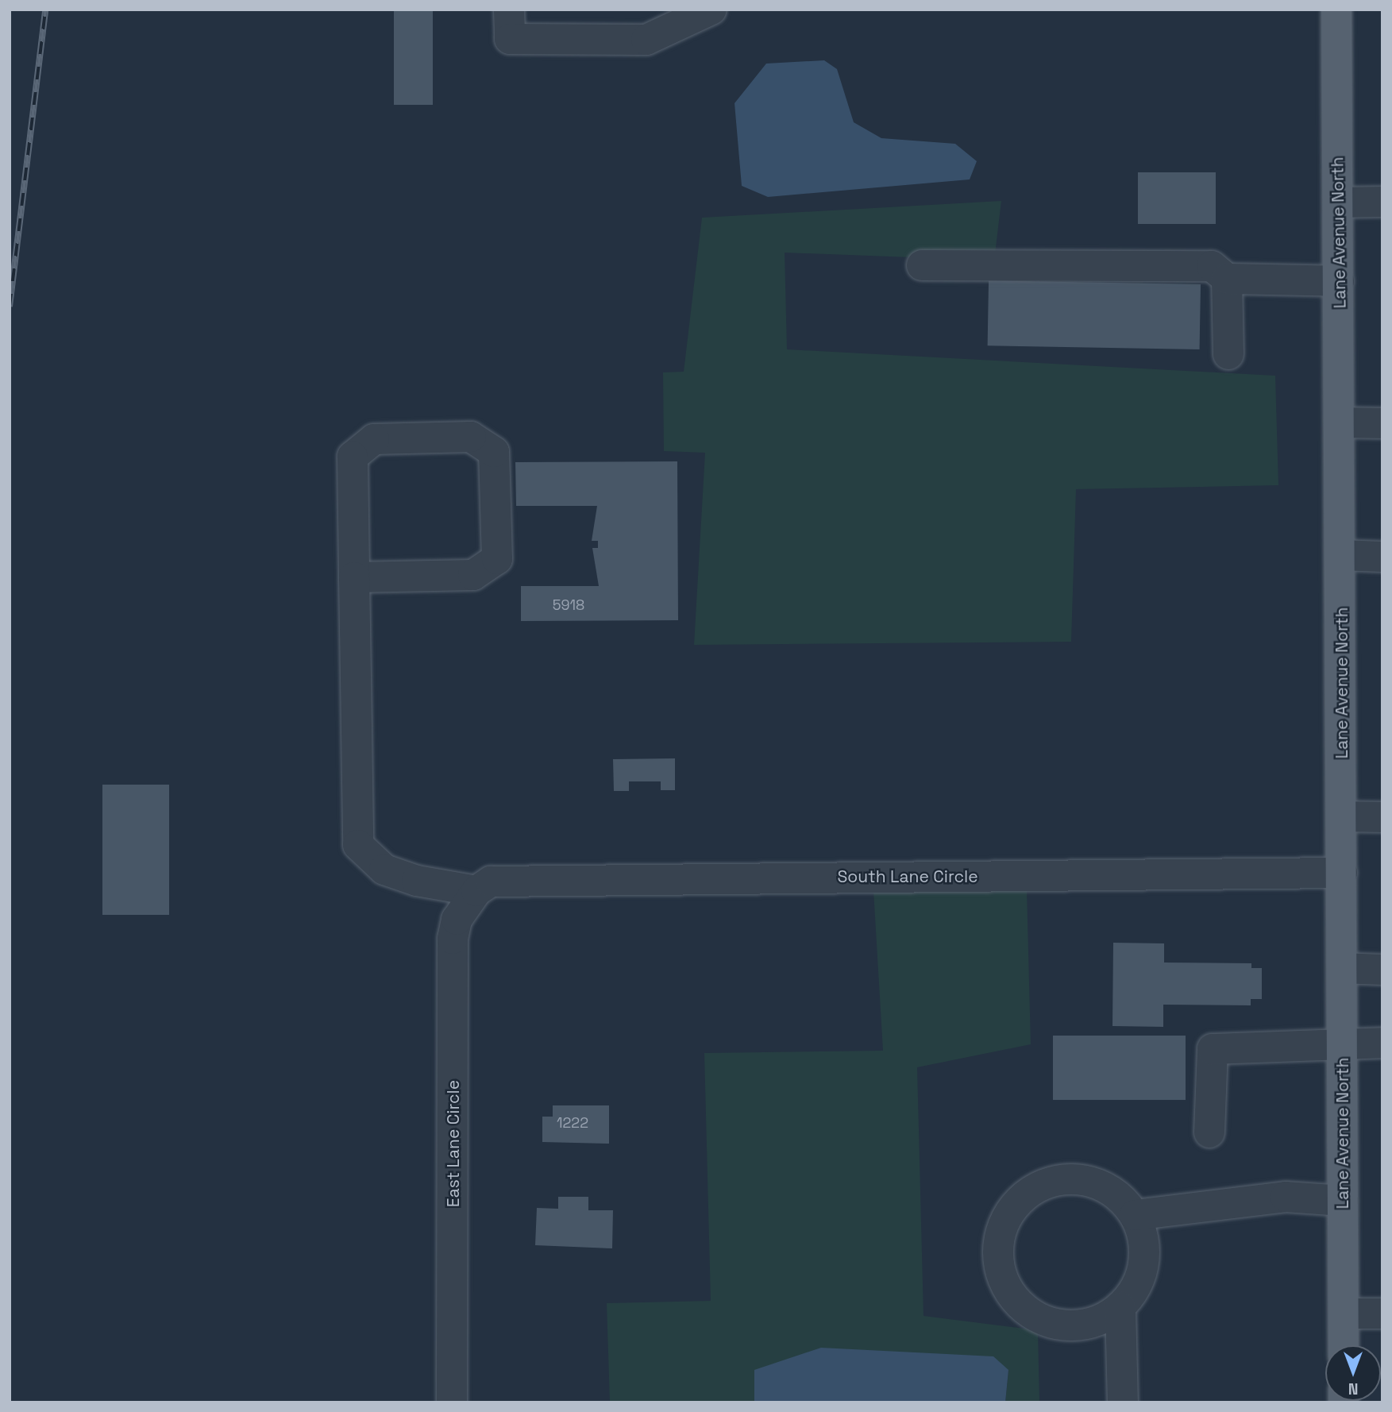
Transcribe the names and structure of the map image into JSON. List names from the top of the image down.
{
  "streets": {
    "main road": ["Lane Avenue North"],
    "street": ["South Lane Circle", "East Lane Circle"]
  },
  "crossings": [
    ["Lane Avenue North", "South Lane Circle"],
    ["South Lane Circle", "East Lane Circle"]
  ],
  "house_numbers": ["5918", "1222"],
  "north": "bottom"
}
